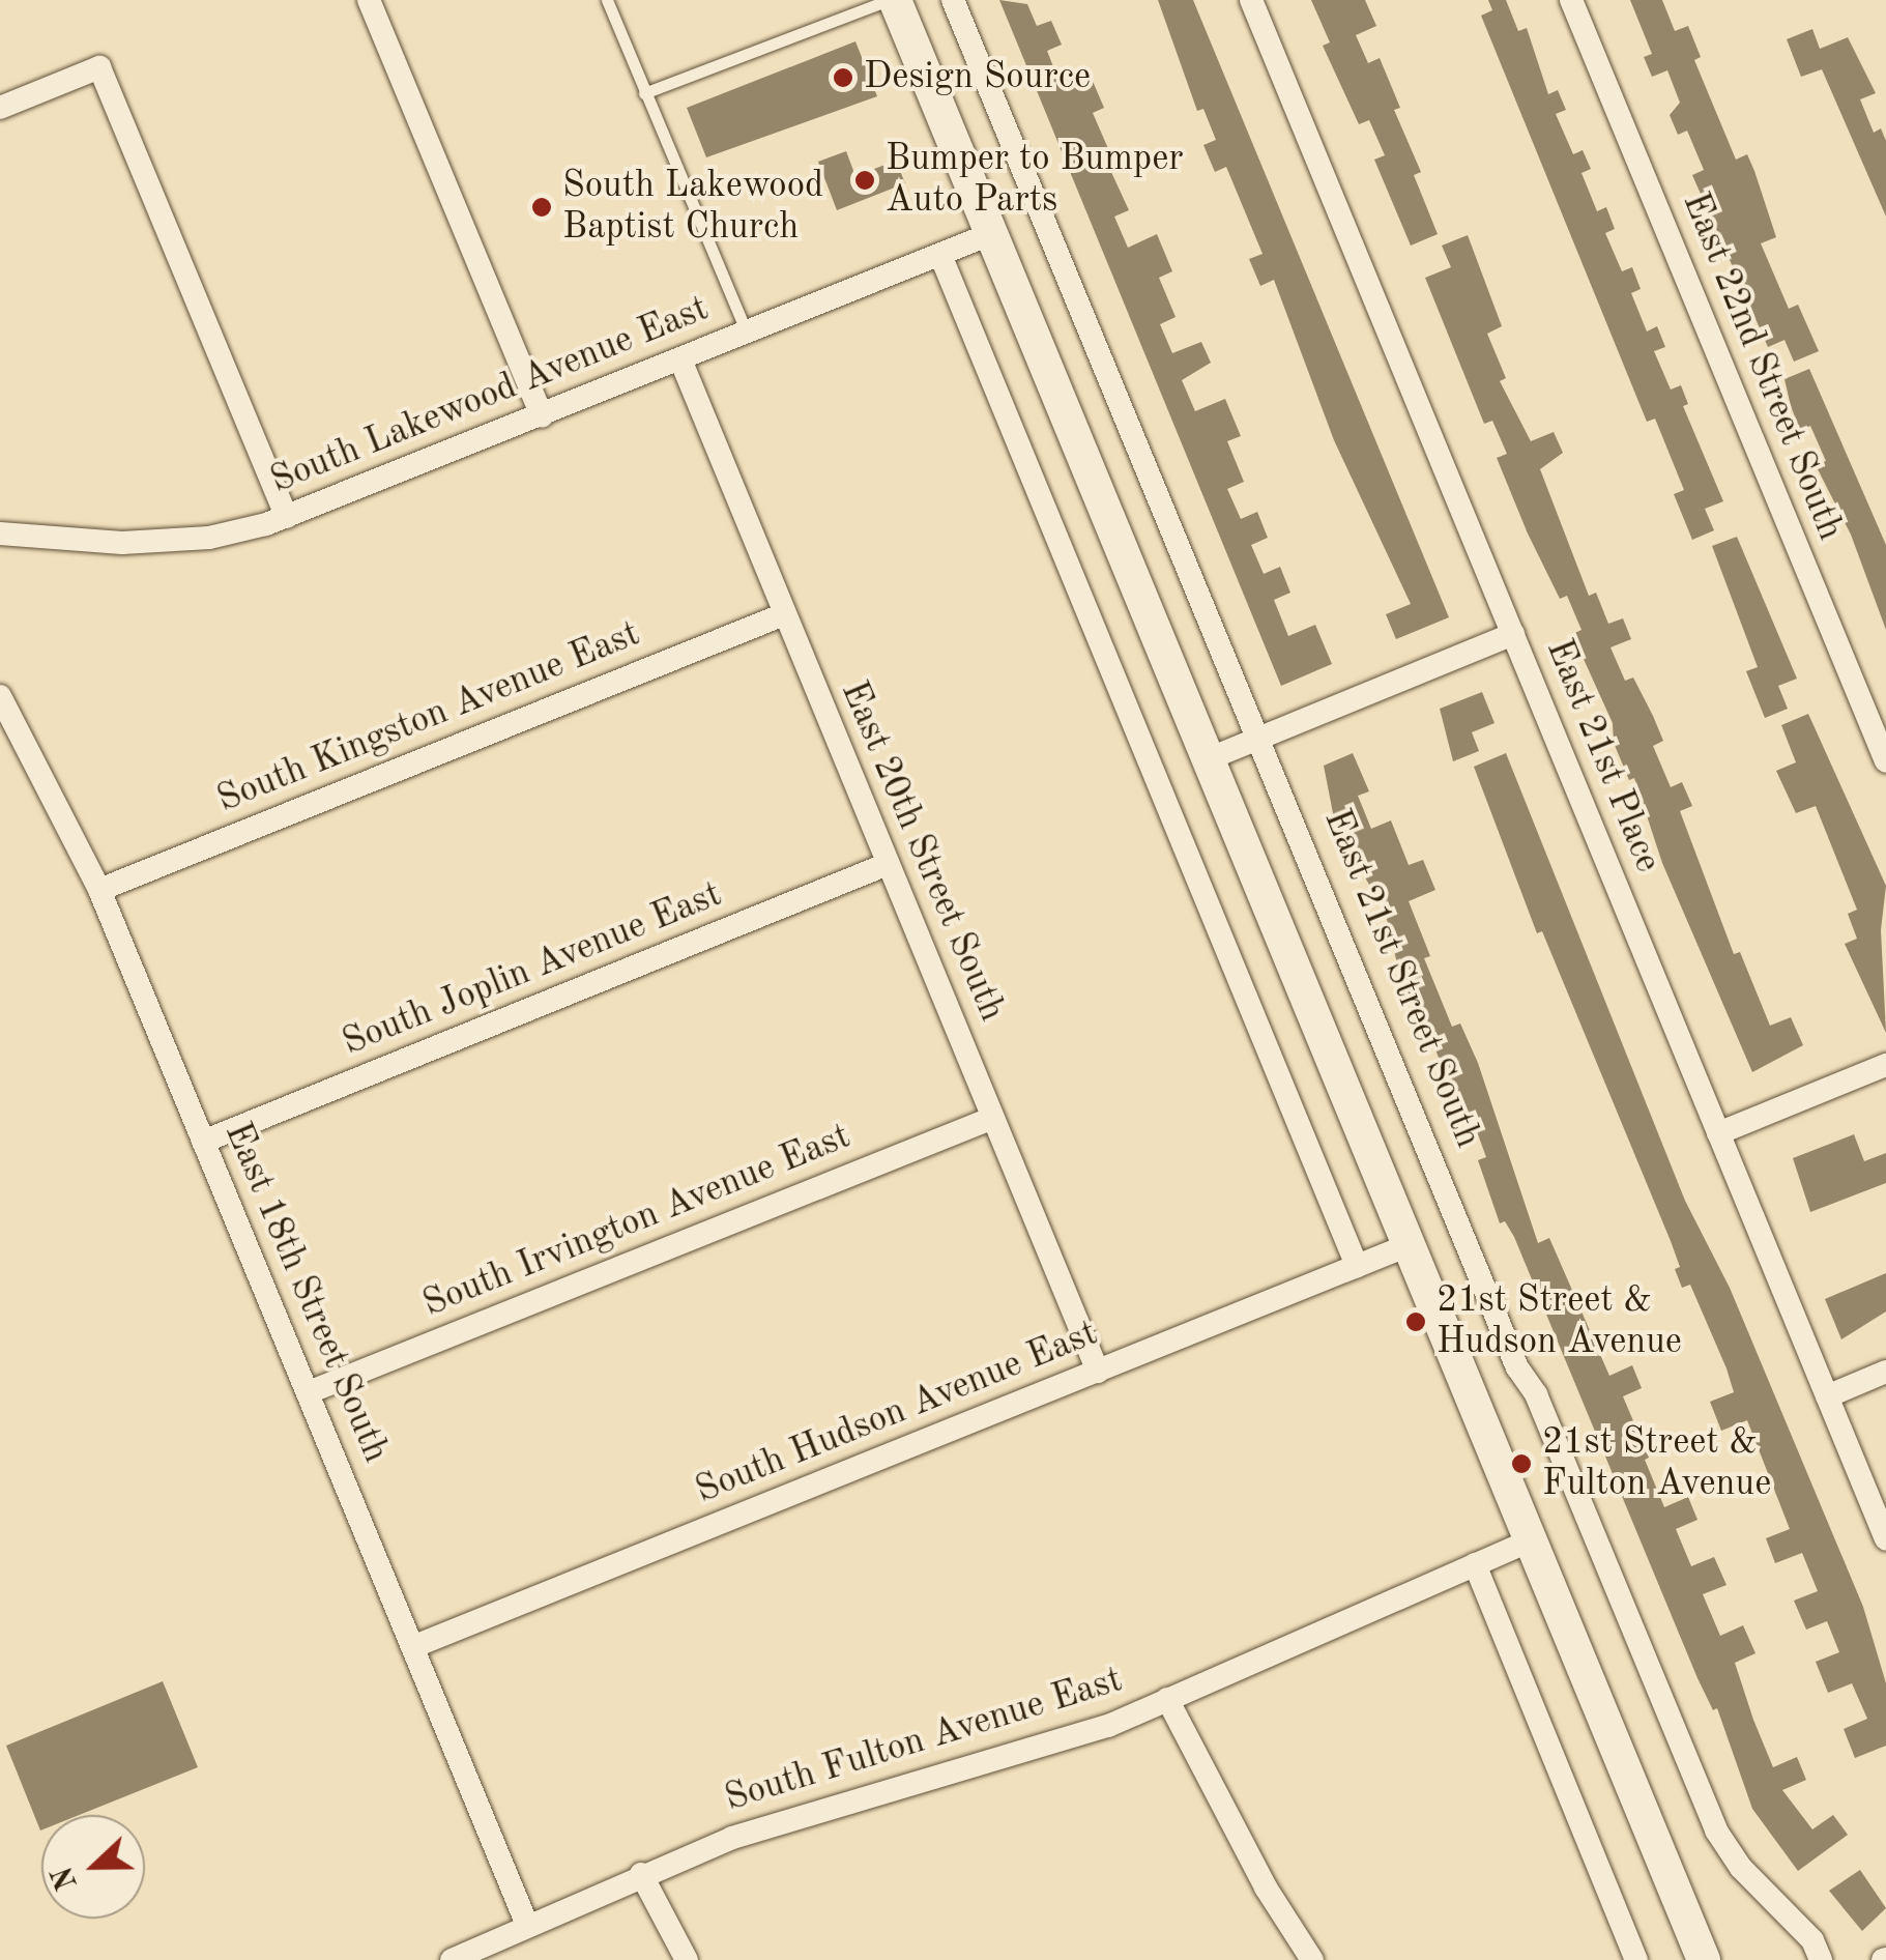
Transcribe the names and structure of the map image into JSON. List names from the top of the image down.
{
  "streets": {
    "street": [
      "East 22nd Street South",
      "South Lakewood Avenue East",
      "South Kingston Avenue East",
      "East 21st Place",
      "East 20th Street South",
      "South Joplin Avenue East",
      "East 21st Street South",
      "South Irvington Avenue East",
      "East 18th Street South",
      "South Hudson Avenue East",
      "South Fulton Avenue East"
    ]
  },
  "crossings": [
    ["South Lakewood Avenue East", "East 20th Street South"],
    ["South Kingston Avenue East", "East 20th Street South"],
    ["South Kingston Avenue East", "East 18th Street South"],
    ["East 20th Street South", "South Joplin Avenue East"],
    ["East 20th Street South", "South Irvington Avenue East"],
    ["East 20th Street South", "South Hudson Avenue East"],
    ["South Joplin Avenue East", "East 18th Street South"],
    ["South Irvington Avenue East", "East 18th Street South"],
    ["East 18th Street South", "South Hudson Avenue East"],
    ["East 18th Street South", "South Fulton Avenue East"]
  ],
  "places": [
    "Design Source",
    "Bumper to Bumper Auto Parts",
    "South Lakewood Baptist Church",
    "21st Street & Hudson Avenue",
    "21st Street & Fulton Avenue"
  ],
  "north": "left"
}
